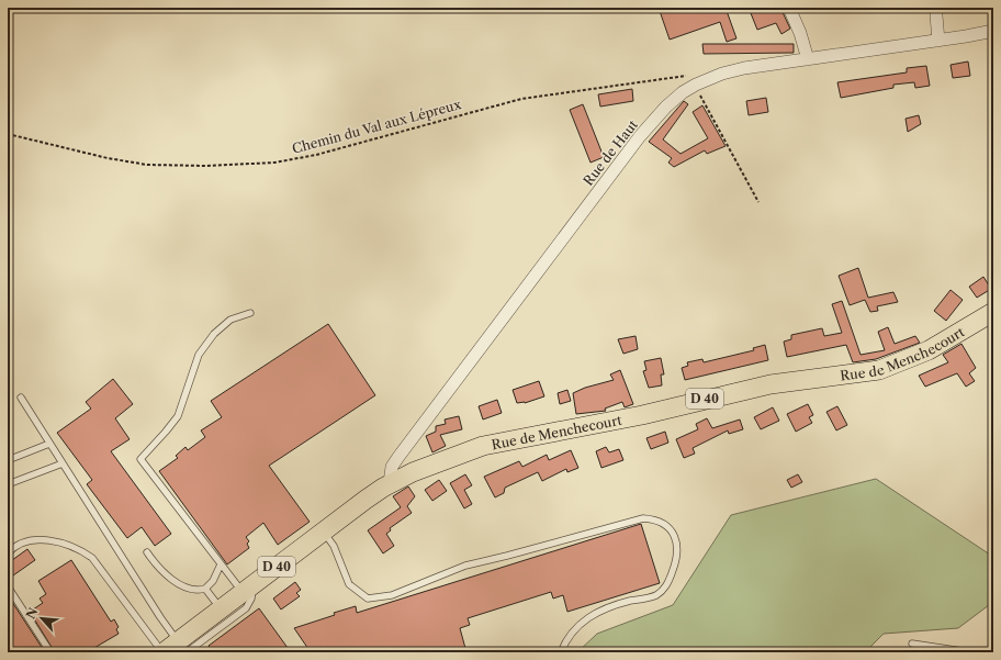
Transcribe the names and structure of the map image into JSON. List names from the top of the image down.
{
  "streets": {
    "main road": ["Rue de Menchecourt", "D 40"],
    "street": ["Rue de Haut"],
    "path": ["Chemin du Val aux Lépreux"]
  },
  "crossings": [
    ["Chemin du Val aux Lépreux", "Rue de Haut"],
    ["Rue de Haut", "Rue de Menchecourt"]
  ],
  "north": "top left"
}
